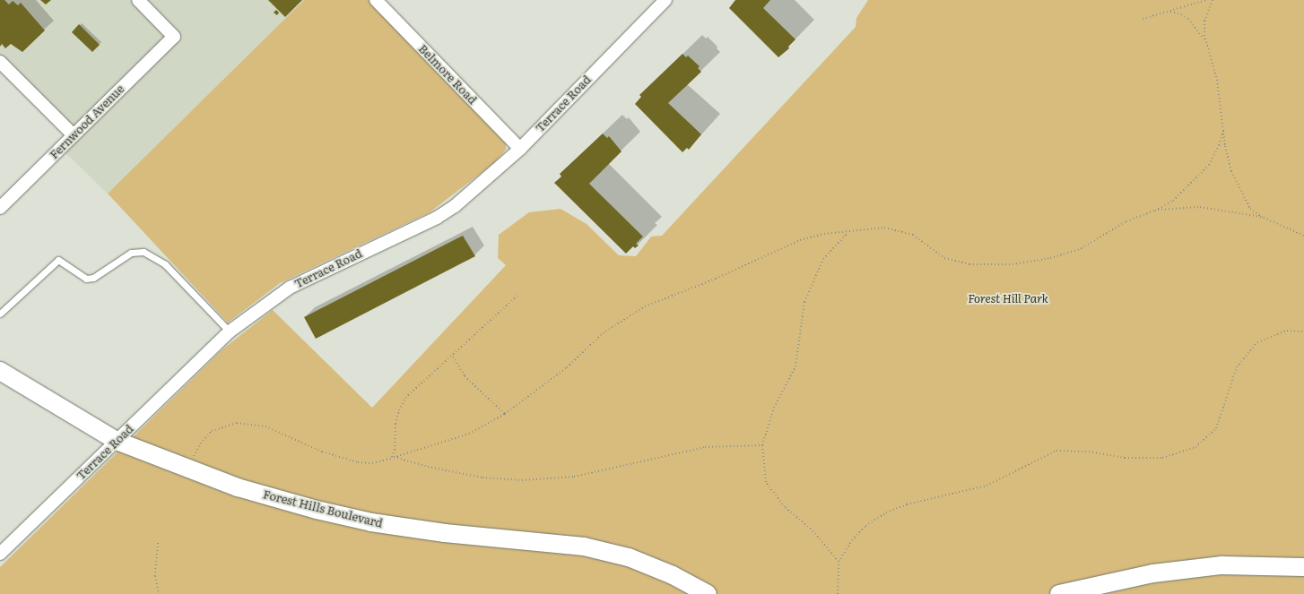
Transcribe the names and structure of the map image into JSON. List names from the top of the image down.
{
  "streets": {
    "street": [
      "Belmore Road",
      "Terrace Road",
      "Fernwood Avenue",
      "Forest Hills Boulevard"
    ]
  },
  "crossings": [
    ["Belmore Road", "Terrace Road"],
    ["Terrace Road", "Forest Hills Boulevard"]
  ],
  "parks": ["Forest Hill Park"]
}
